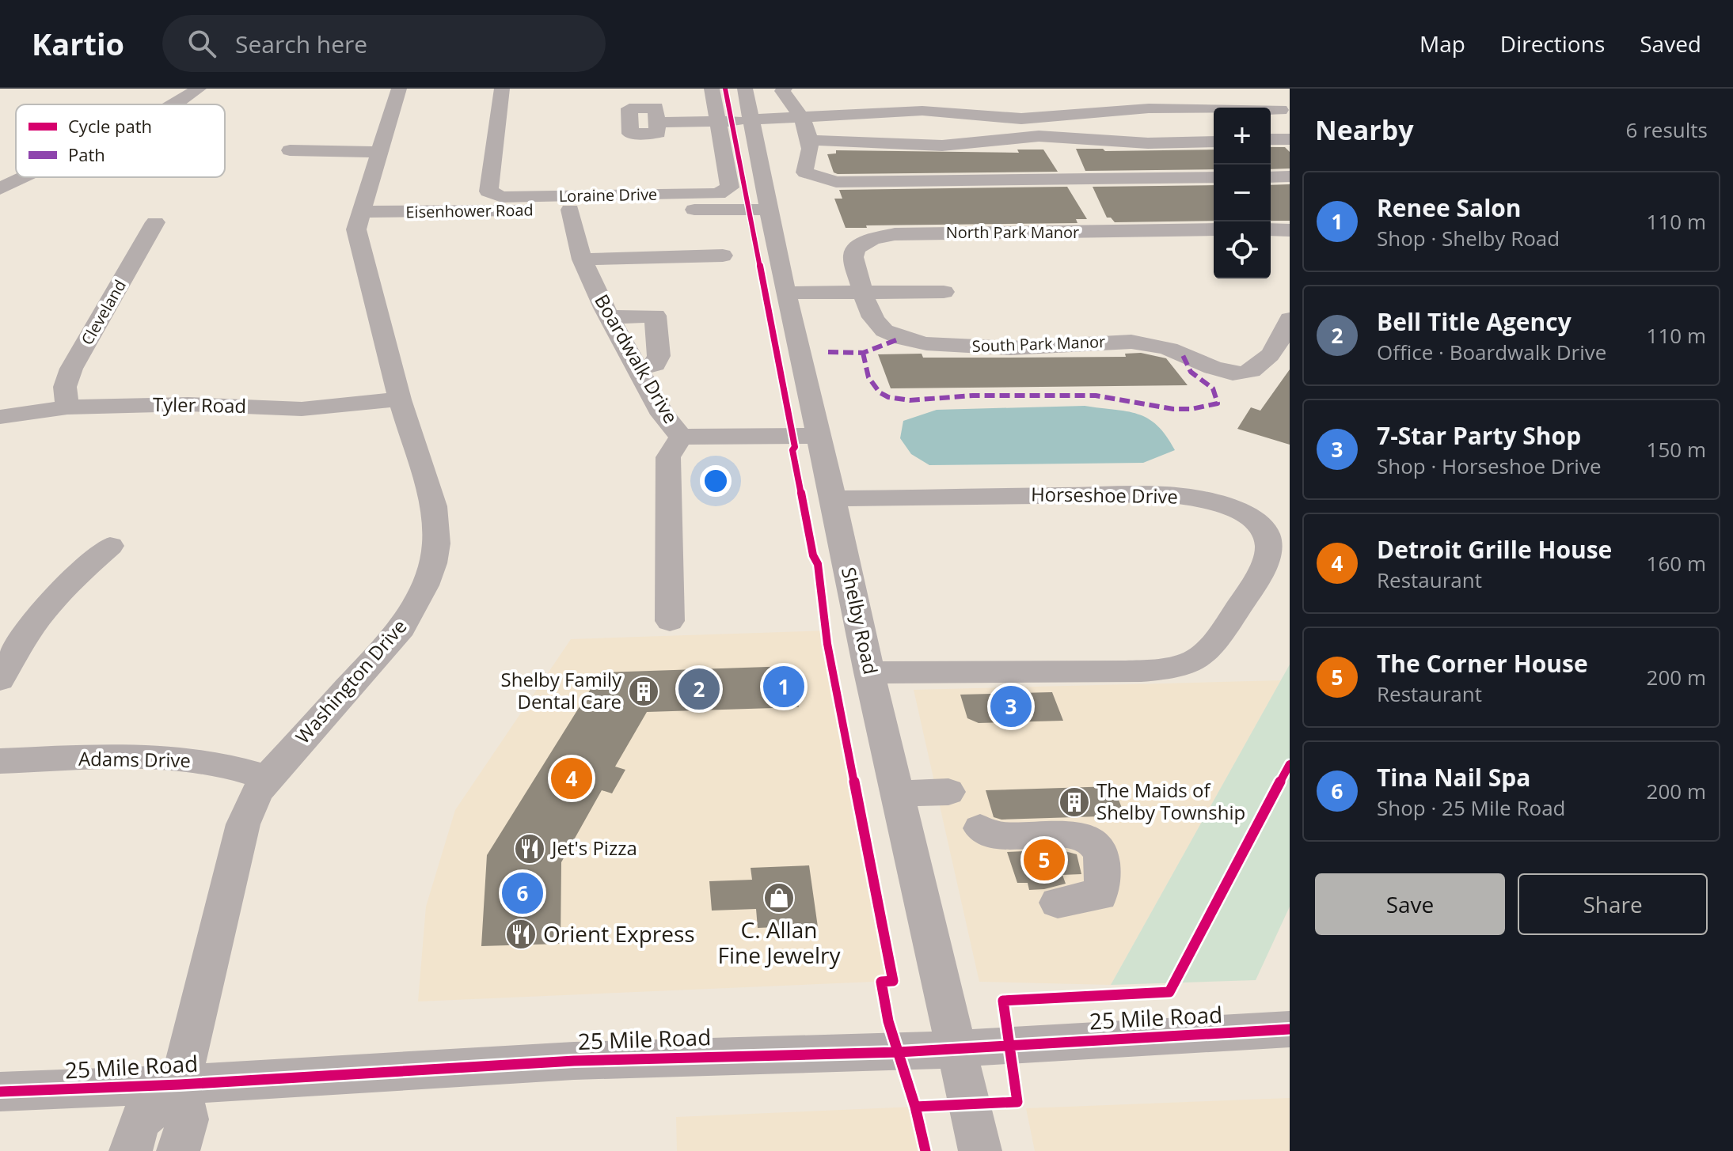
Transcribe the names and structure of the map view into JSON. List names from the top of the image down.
{
  "streets": {
    "street": [
      "Loraine Drive",
      "Eisenhower Road",
      "North Park Manor",
      "Cleveland",
      "South Park Manor",
      "Boardwalk Drive",
      "Tyler Road",
      "Horseshoe Drive",
      "Shelby Road",
      "Washington Drive",
      "Adams Drive",
      "25 Mile Road"
    ]
  },
  "crossings": [
    ["Eisenhower Road", "Boardwalk Drive"],
    ["Eisenhower Road", "Shelby Road"],
    ["Eisenhower Road", "Washington Drive"],
    ["North Park Manor", "South Park Manor"],
    ["Cleveland", "Tyler Road"],
    ["Tyler Road", "Washington Drive"],
    ["Horseshoe Drive", "Shelby Road"],
    ["Shelby Road", "25 Mile Road"],
    ["Washington Drive", "Adams Drive"],
    ["Washington Drive", "25 Mile Road"]
  ],
  "places": {
    "building": ["Shelby Family Dental Care", "The Maids of Shelby Township"],
    "restaurant": ["Jet's Pizza", "Orient Express"],
    "shop": ["C. Allan Fine Jewelry"]
  },
  "legend": ["Cycle path", "Path"],
  "page": {
    "header": "Kartio",
    "search": "Search here",
    "nav": ["Map", "Directions", "Saved"],
    "heading": ["Nearby", "6 results"],
    "map_buttons": ["+", "−"],
    "list": [
      {
        "mark": "1",
        "name": "Renee Salon",
        "note": "Shop · Shelby Road",
        "value": "110 m"
      },
      {
        "mark": "2",
        "name": "Bell Title Agency",
        "note": "Office · Boardwalk Drive",
        "value": "110 m"
      },
      {
        "mark": "3",
        "name": "7-Star Party Shop",
        "note": "Shop · Horseshoe Drive",
        "value": "150 m"
      },
      {
        "mark": "4",
        "name": "Detroit Grille House",
        "note": "Restaurant",
        "value": "160 m"
      },
      {
        "mark": "5",
        "name": "The Corner House",
        "note": "Restaurant",
        "value": "200 m"
      },
      {
        "mark": "6",
        "name": "Tina Nail Spa",
        "note": "Shop · 25 Mile Road",
        "value": "200 m"
      }
    ],
    "pins": [
      "1",
      "2",
      "3",
      "4",
      "5",
      "6"
    ],
    "buttons": ["Save", "Share"]
  }
}
